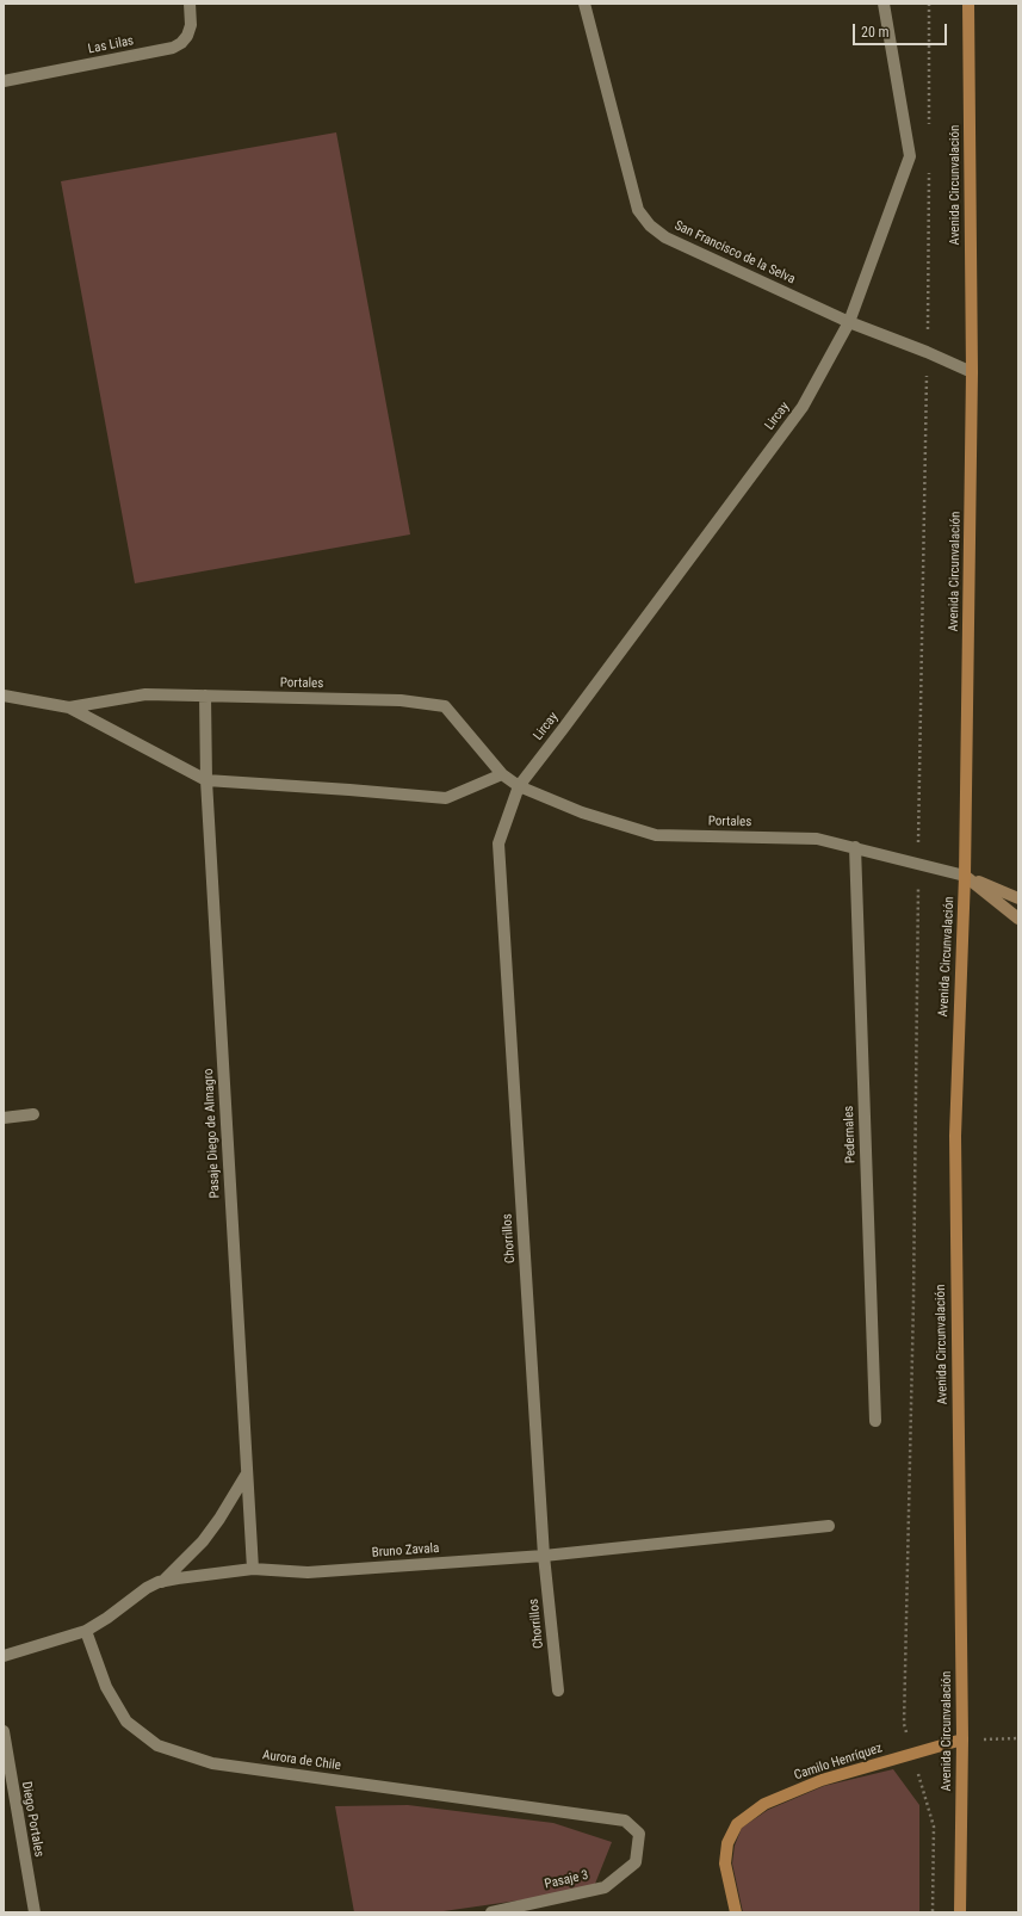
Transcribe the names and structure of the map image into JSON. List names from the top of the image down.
{
  "streets": {
    "main road": ["Avenida Circunvalación", "Camilo Henríquez"],
    "street": [
      "Las Lilas",
      "San Francisco de la Selva",
      "Lircay",
      "Portales",
      "Pasaje Diego de Almagro",
      "Pedernales",
      "Chorrillos",
      "Bruno Zavala",
      "Aurora de Chile",
      "Diego Portales",
      "Pasaje 3"
    ]
  },
  "crossings": [
    ["Avenida Circunvalación", "San Francisco de la Selva"],
    ["Avenida Circunvalación", "Portales"],
    ["Avenida Circunvalación", "Camilo Henríquez"],
    ["San Francisco de la Selva", "Lircay"],
    ["Lircay", "Portales"],
    ["Lircay", "Chorrillos"],
    ["Portales", "Pasaje Diego de Almagro"],
    ["Portales", "Pedernales"],
    ["Portales", "Chorrillos"],
    ["Pasaje Diego de Almagro", "Bruno Zavala"],
    ["Chorrillos", "Bruno Zavala"],
    ["Bruno Zavala", "Aurora de Chile"],
    ["Aurora de Chile", "Pasaje 3"]
  ],
  "scale_bar": "20 m"
}
